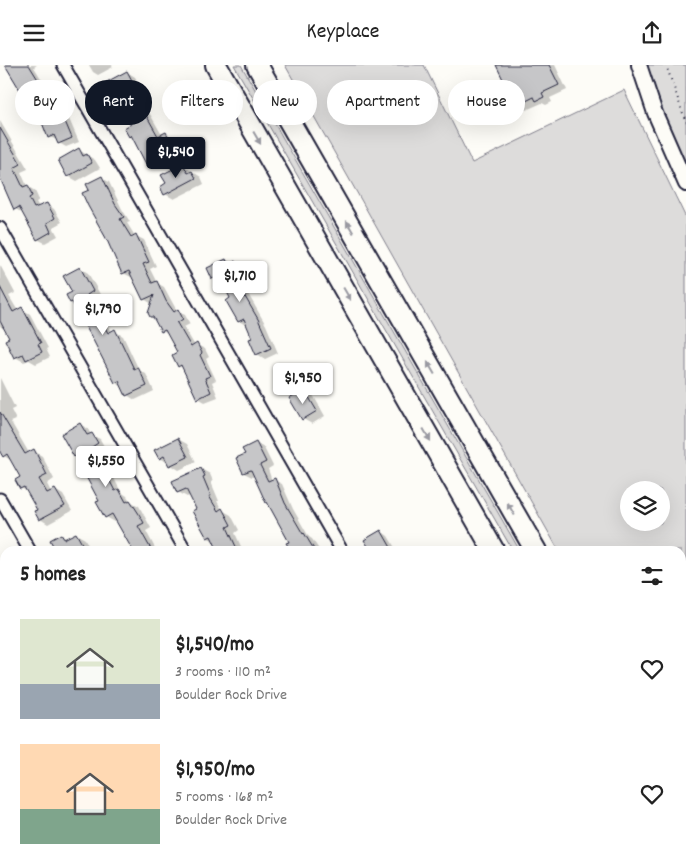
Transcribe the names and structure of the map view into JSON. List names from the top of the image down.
{
  "page": {
    "header": "Keyplace",
    "chip": [
      "Buy",
      "Rent",
      "Filters",
      "New",
      "Apartment",
      "House"
    ],
    "price": [
      "$1,540",
      "$1,710",
      "$1,790",
      "$1,950",
      "$1,550"
    ],
    "heading": "5 homes",
    "list": [
      {
        "name": "$1,540/mo",
        "note": "3 rooms · 110 m² · Boulder Rock Drive"
      },
      {
        "name": "$1,950/mo",
        "note": "5 rooms · 168 m² · Boulder Rock Drive"
      }
    ]
  }
}
